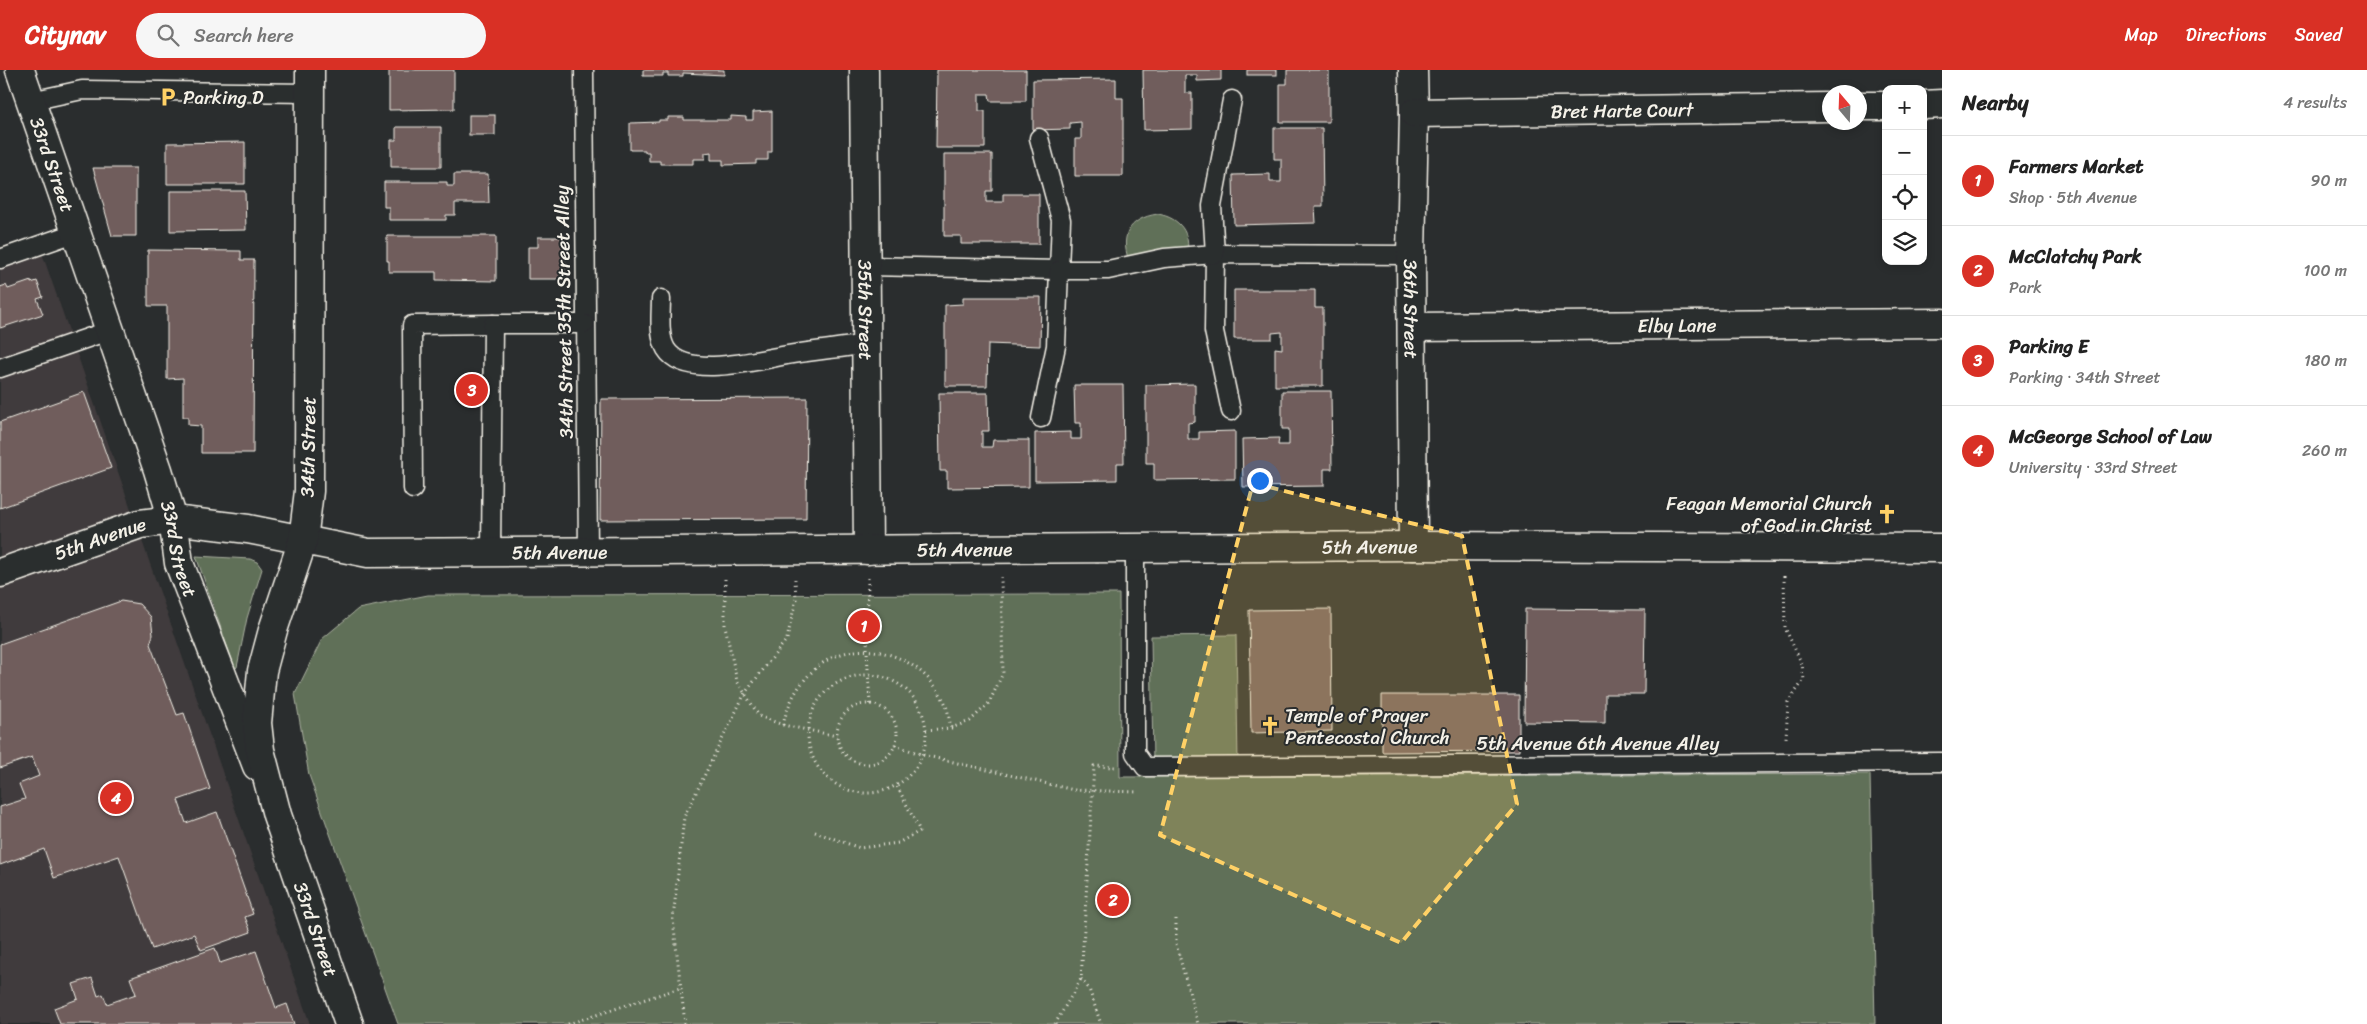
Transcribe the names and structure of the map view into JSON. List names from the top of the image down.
{
  "streets": {
    "street": [
      "Bret Harte Court",
      "33rd Street",
      "36th Street",
      "35th Street",
      "Elby Lane",
      "34th Street",
      "5th Avenue"
    ],
    "lane": ["34th Street 35th Street Alley", "5th Avenue 6th Avenue Alley"]
  },
  "crossings": [
    ["Bret Harte Court", "36th Street"],
    ["33rd Street", "34th Street"],
    ["33rd Street", "5th Avenue"],
    ["36th Street", "Elby Lane"],
    ["36th Street", "5th Avenue"],
    ["35th Street", "5th Avenue"],
    ["34th Street 35th Street Alley", "5th Avenue"],
    ["34th Street", "5th Avenue"]
  ],
  "places": {
    "parking": ["Parking D"],
    "church": ["Feagan Memorial Church of God in Christ", "Temple of Prayer Pentecostal Church"]
  },
  "north": "top",
  "page": {
    "header": "Citynav",
    "search": "Search here",
    "nav": ["Map", "Directions", "Saved"],
    "heading": ["Nearby", "4 results"],
    "map_buttons": ["+", "−"],
    "list": [
      {
        "mark": "1",
        "name": "Farmers Market",
        "note": "Shop · 5th Avenue",
        "value": "90 m"
      },
      {
        "mark": "2",
        "name": "McClatchy Park",
        "note": "Park",
        "value": "100 m"
      },
      {
        "mark": "3",
        "name": "Parking E",
        "note": "Parking · 34th Street",
        "value": "180 m"
      },
      {
        "mark": "4",
        "name": "McGeorge School of Law",
        "note": "University · 33rd Street",
        "value": "260 m"
      }
    ],
    "pins": [
      "3",
      "1",
      "4",
      "2"
    ]
  }
}
